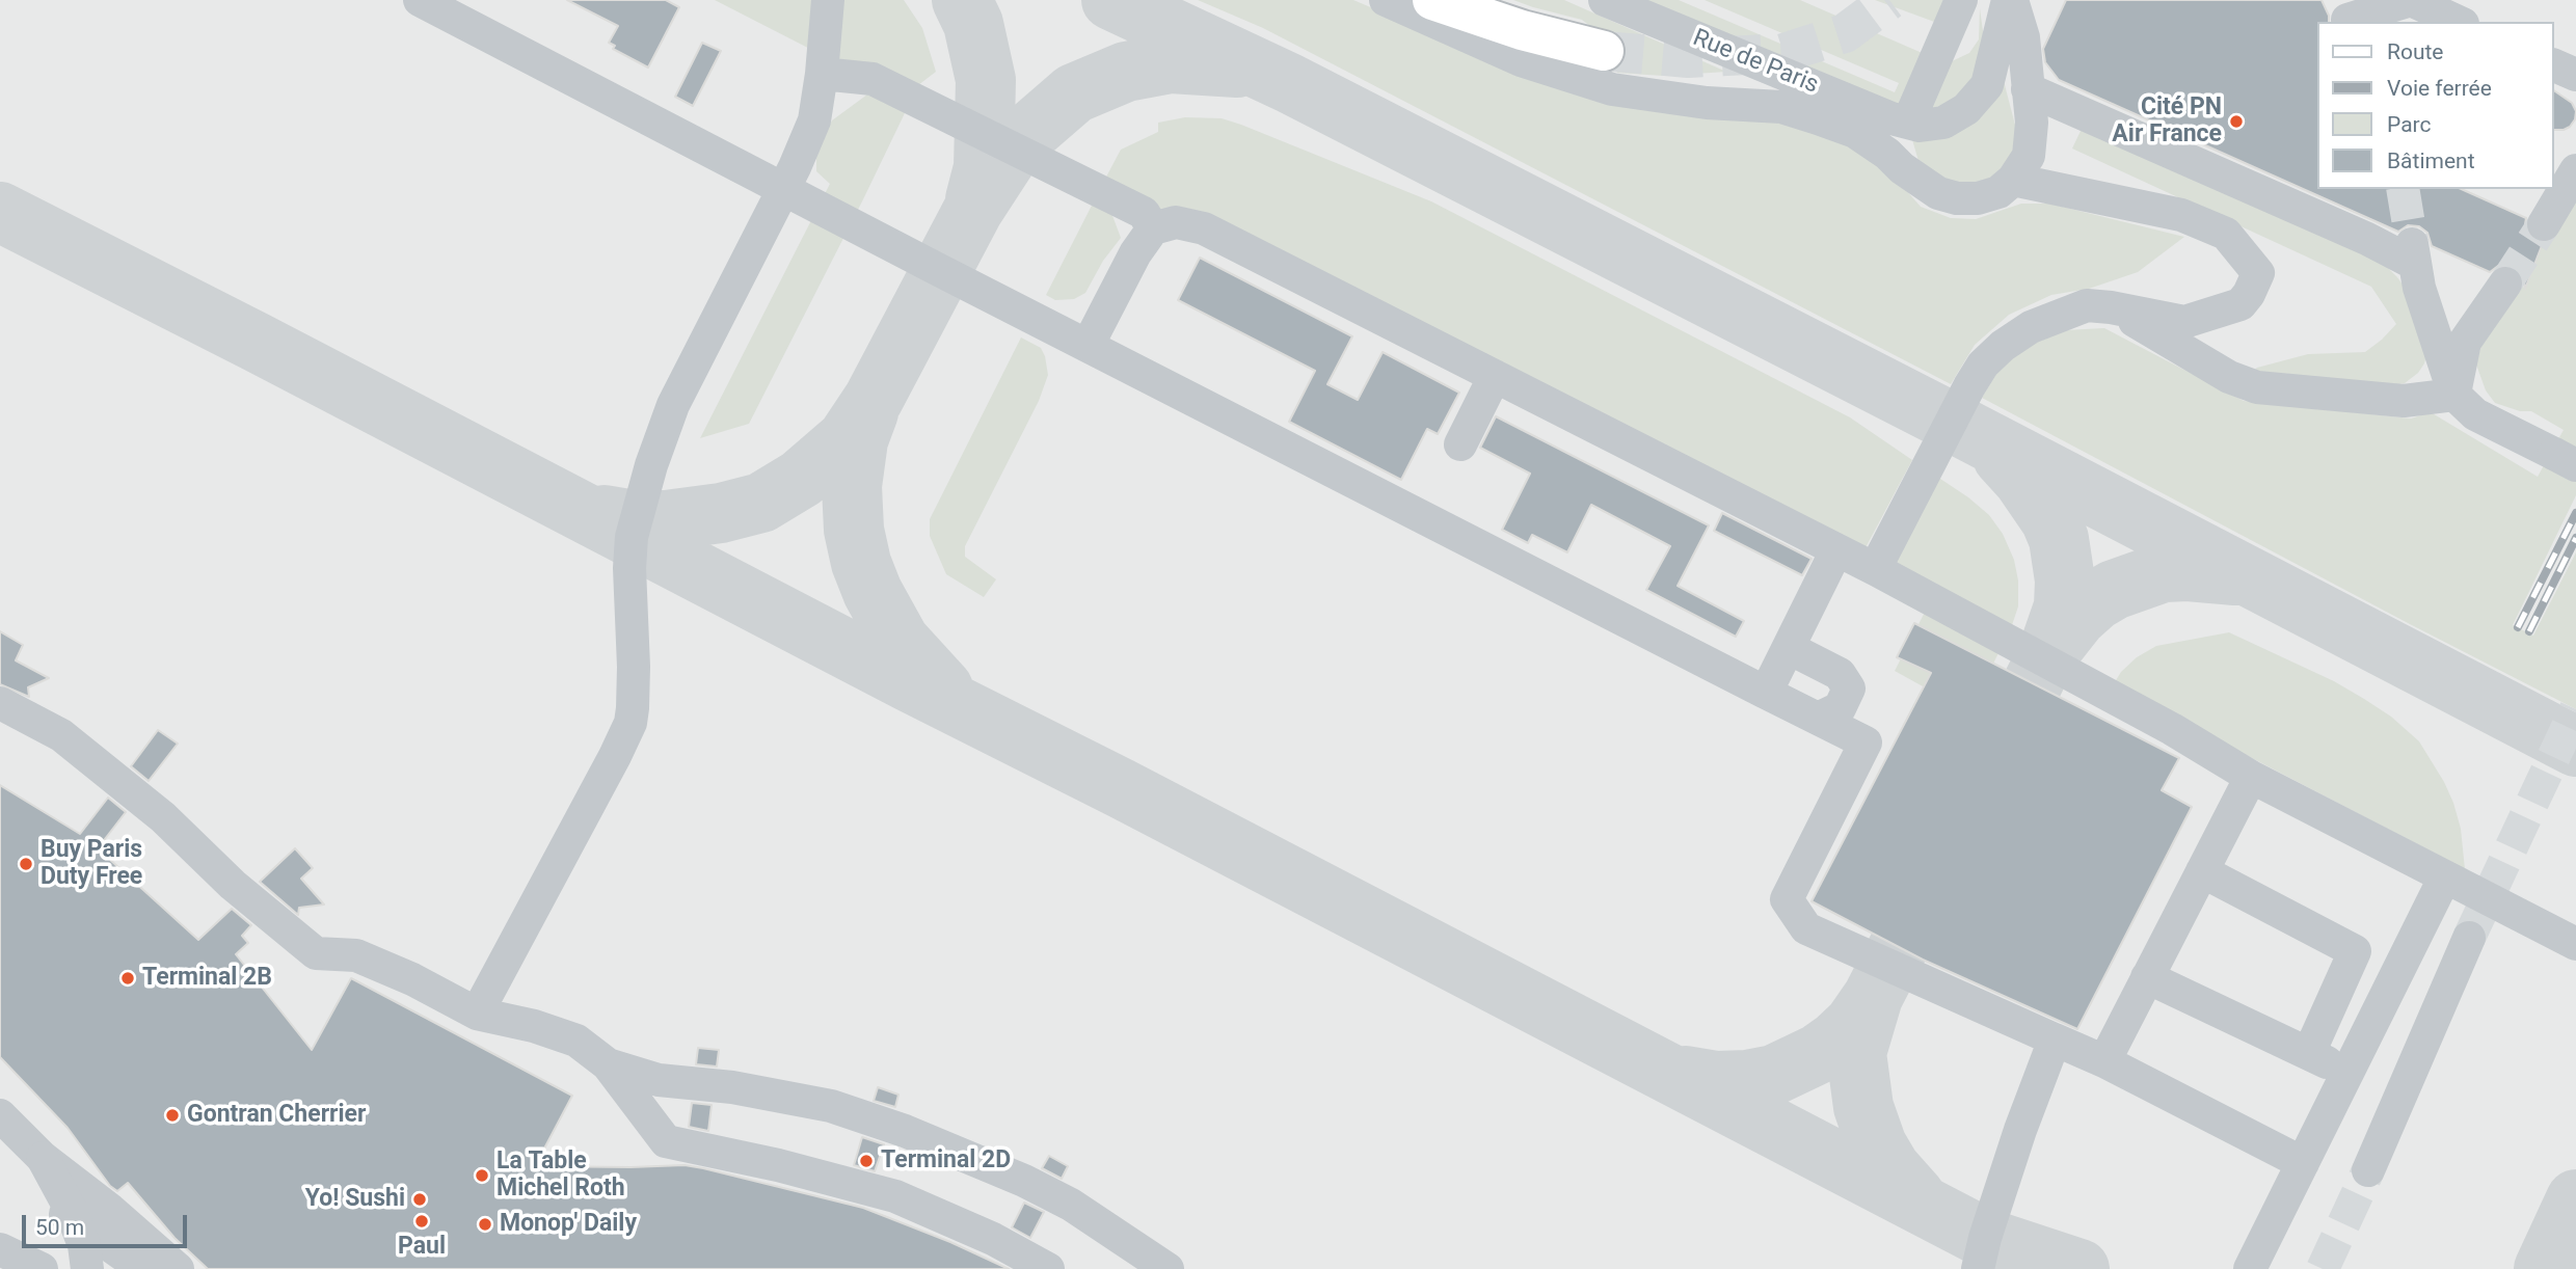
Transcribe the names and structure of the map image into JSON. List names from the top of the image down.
{
  "streets": {
    "street": ["Rue de Paris"]
  },
  "places": [
    "Cité PN Air France",
    "Buy Paris Duty Free",
    "Terminal 2B",
    "Gontran Cherrier",
    "Terminal 2D",
    "La Table Michel Roth",
    "Yo! Sushi",
    "Paul",
    "Monop' Daily"
  ],
  "legend": [
    "Route",
    "Voie ferrée",
    "Parc",
    "Bâtiment"
  ],
  "scale_bar": "50 m"
}
